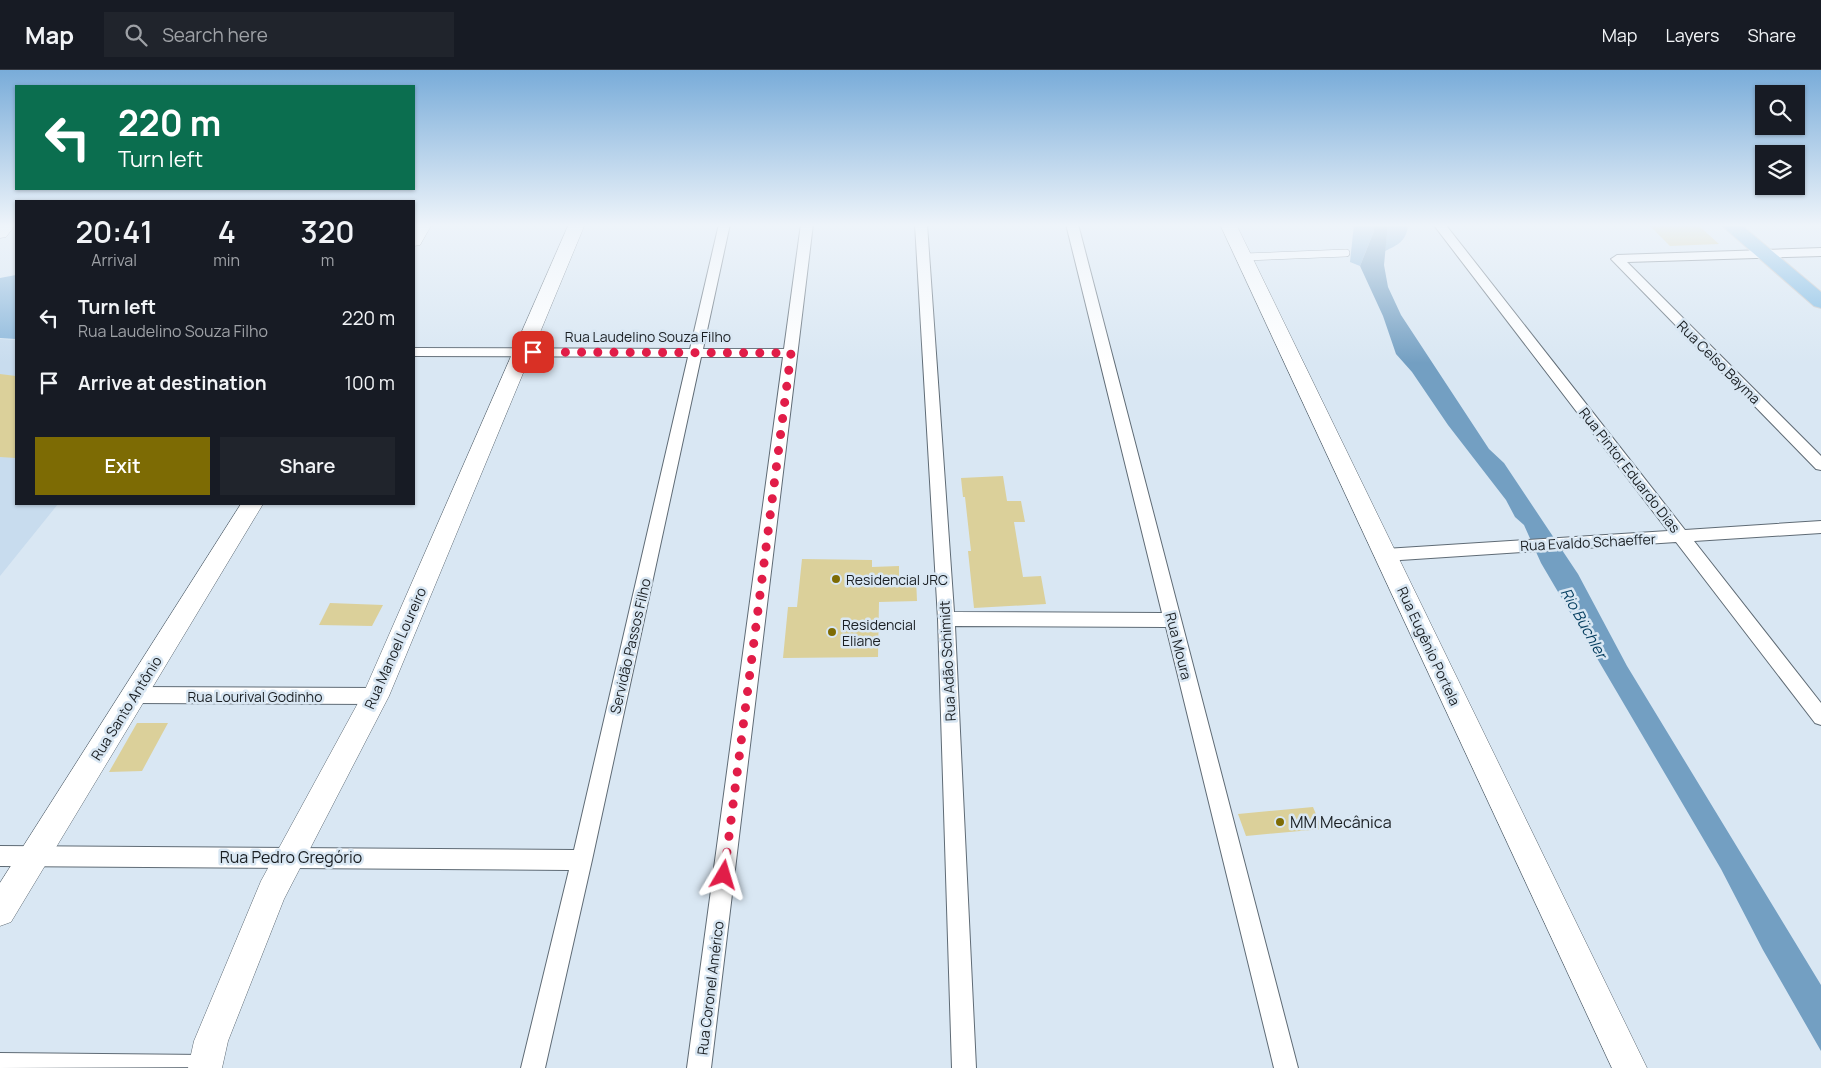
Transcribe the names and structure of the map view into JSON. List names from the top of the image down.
{
  "streets": {
    "street": [
      "Rua Laudelino Souza Filho",
      "Rua Celso Bayma",
      "Rua Pintor Eduardo Dias",
      "Rua Evaldo Schaeffer",
      "Servidão Passos Filho",
      "Rua Moura",
      "Rua Eugênio Portela",
      "Rua Manoel Loureiro",
      "Rua Adão Schimidt",
      "Rua Lourival Godinho",
      "Rua Santo Antônio",
      "Rua Pedro Gregório",
      "Rua Coronel Américo"
    ]
  },
  "crossings": [
    ["Rua Laudelino Souza Filho", "Servidão Passos Filho"],
    ["Rua Laudelino Souza Filho", "Rua Manoel Loureiro"],
    ["Rua Laudelino Souza Filho", "Rua Coronel Américo"],
    ["Rua Pintor Eduardo Dias", "Rua Evaldo Schaeffer"],
    ["Rua Evaldo Schaeffer", "Rua Eugênio Portela"],
    ["Servidão Passos Filho", "Rua Pedro Gregório"],
    ["Rua Manoel Loureiro", "Rua Lourival Godinho"],
    ["Rua Manoel Loureiro", "Rua Pedro Gregório"],
    ["Rua Lourival Godinho", "Rua Santo Antônio"],
    ["Rua Santo Antônio", "Rua Pedro Gregório"]
  ],
  "water": ["Rio Büchler"],
  "places": ["Residencial JRC", "Residencial Eliane", "MM Mecânica"],
  "page": {
    "header": "Map",
    "search": "Search here",
    "nav": ["Map", "Layers", "Share"],
    "turn": ["220 m", "Turn left"],
    "eta": [
      "20:41",
      "Arrival",
      "4",
      "min",
      "320",
      "m"
    ],
    "list": [
      {
        "name": "Turn left",
        "note": "Rua Laudelino Souza Filho",
        "value": "220 m"
      },
      {
        "name": "Arrive at destination",
        "value": "100 m"
      }
    ],
    "buttons": ["Exit", "Share"]
  }
}
